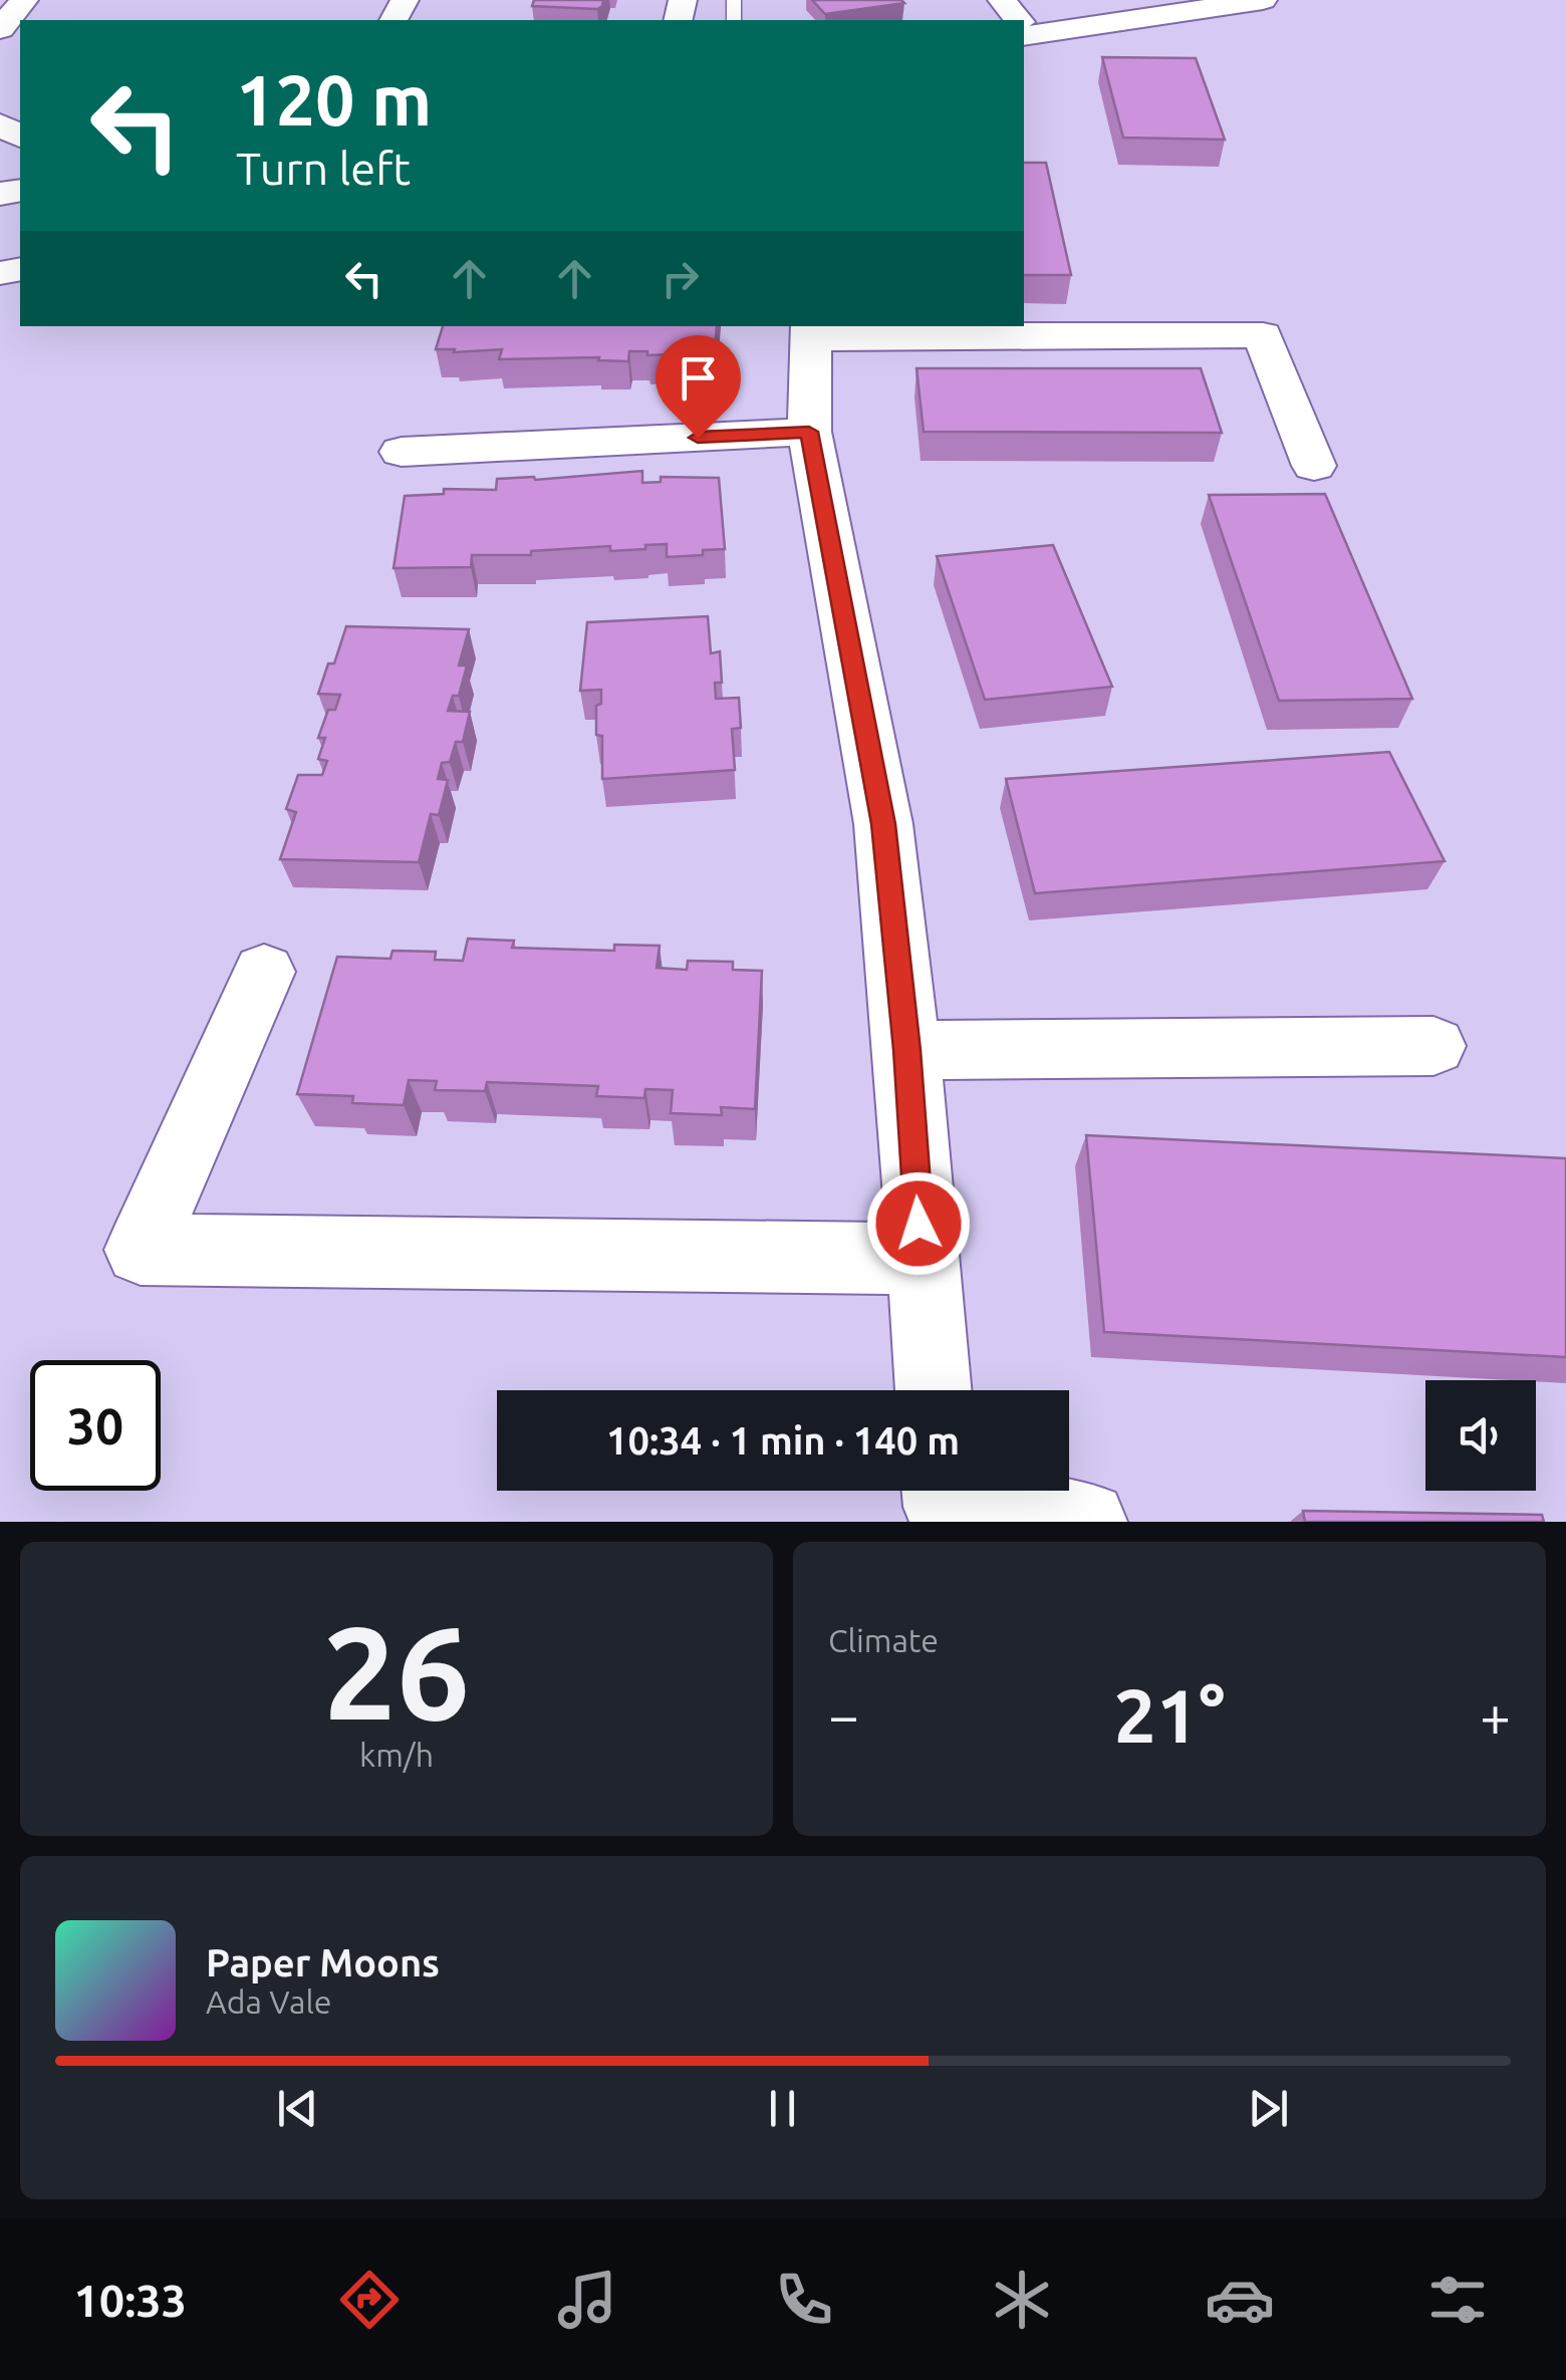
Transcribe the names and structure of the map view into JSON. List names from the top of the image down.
{
  "page": {
    "turn": ["120 m", "Turn left"],
    "limit": "30",
    "trip": "10:34 · 1 min · 140 m",
    "tile": [
      ["26", "km/h"],
      "Climate"
    ],
    "heat": ["−", "21°", "+"],
    "song": ["Paper Moons", "Ada Vale"],
    "tabs": "10:33"
  }
}
